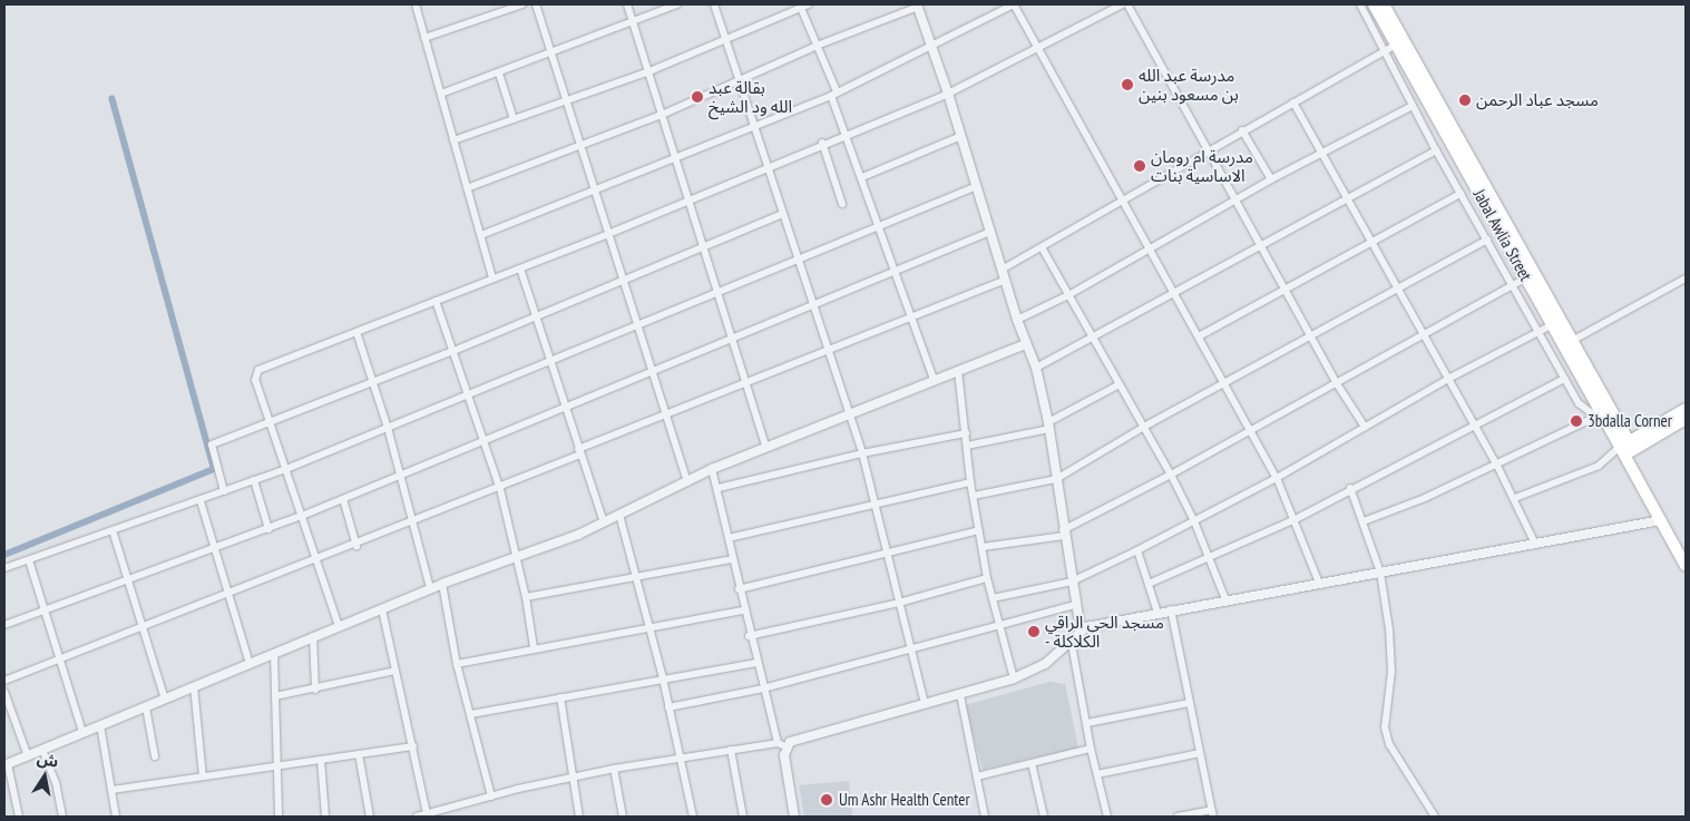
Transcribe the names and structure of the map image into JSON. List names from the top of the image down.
{
  "streets": {
    "main road": ["Jabal Awlia Street"]
  },
  "places": [
    "مدرسة عبد الله بن مسعود بنين",
    "بقالة عبد الله ود الشيخ",
    "مسجد عباد الرحمن",
    "مدرسة ام رومان الاساسية بنات",
    "3bdalla Corner",
    "مسجد الحي الراقي - الكلاكلة",
    "Um Ashr Health Center"
  ],
  "north": "top"
}
